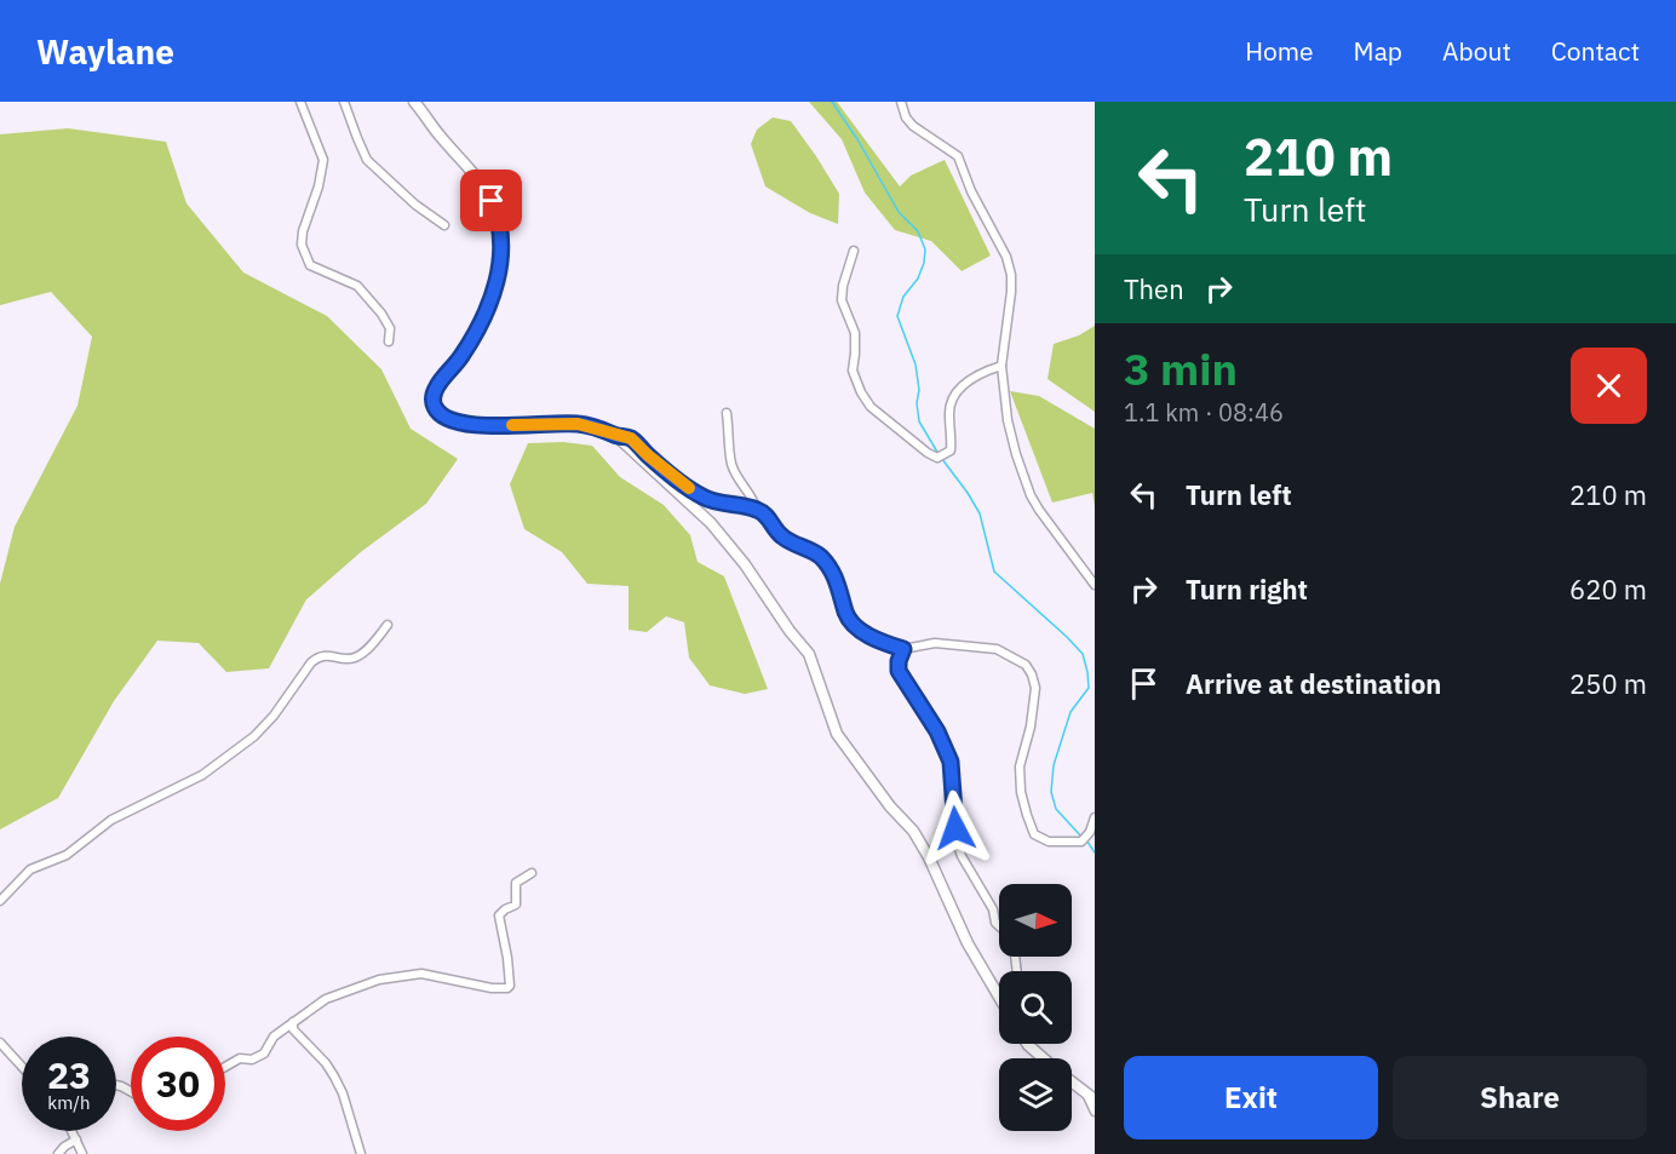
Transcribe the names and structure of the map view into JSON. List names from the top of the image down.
{
  "north": "right",
  "page": {
    "header": "Waylane",
    "nav": [
      "Home",
      "Map",
      "About",
      "Contact"
    ],
    "turn": ["210 m", "Turn left"],
    "then": "Then",
    "heading": ["3 min", "1.1 km · 08:46"],
    "list": [
      {
        "name": "Turn left",
        "value": "210 m"
      },
      {
        "name": "Turn right",
        "value": "620 m"
      },
      {
        "name": "Arrive at destination",
        "value": "250 m"
      }
    ],
    "speed": "23 km/h",
    "limit": "30",
    "buttons": ["Exit", "Share"]
  }
}
